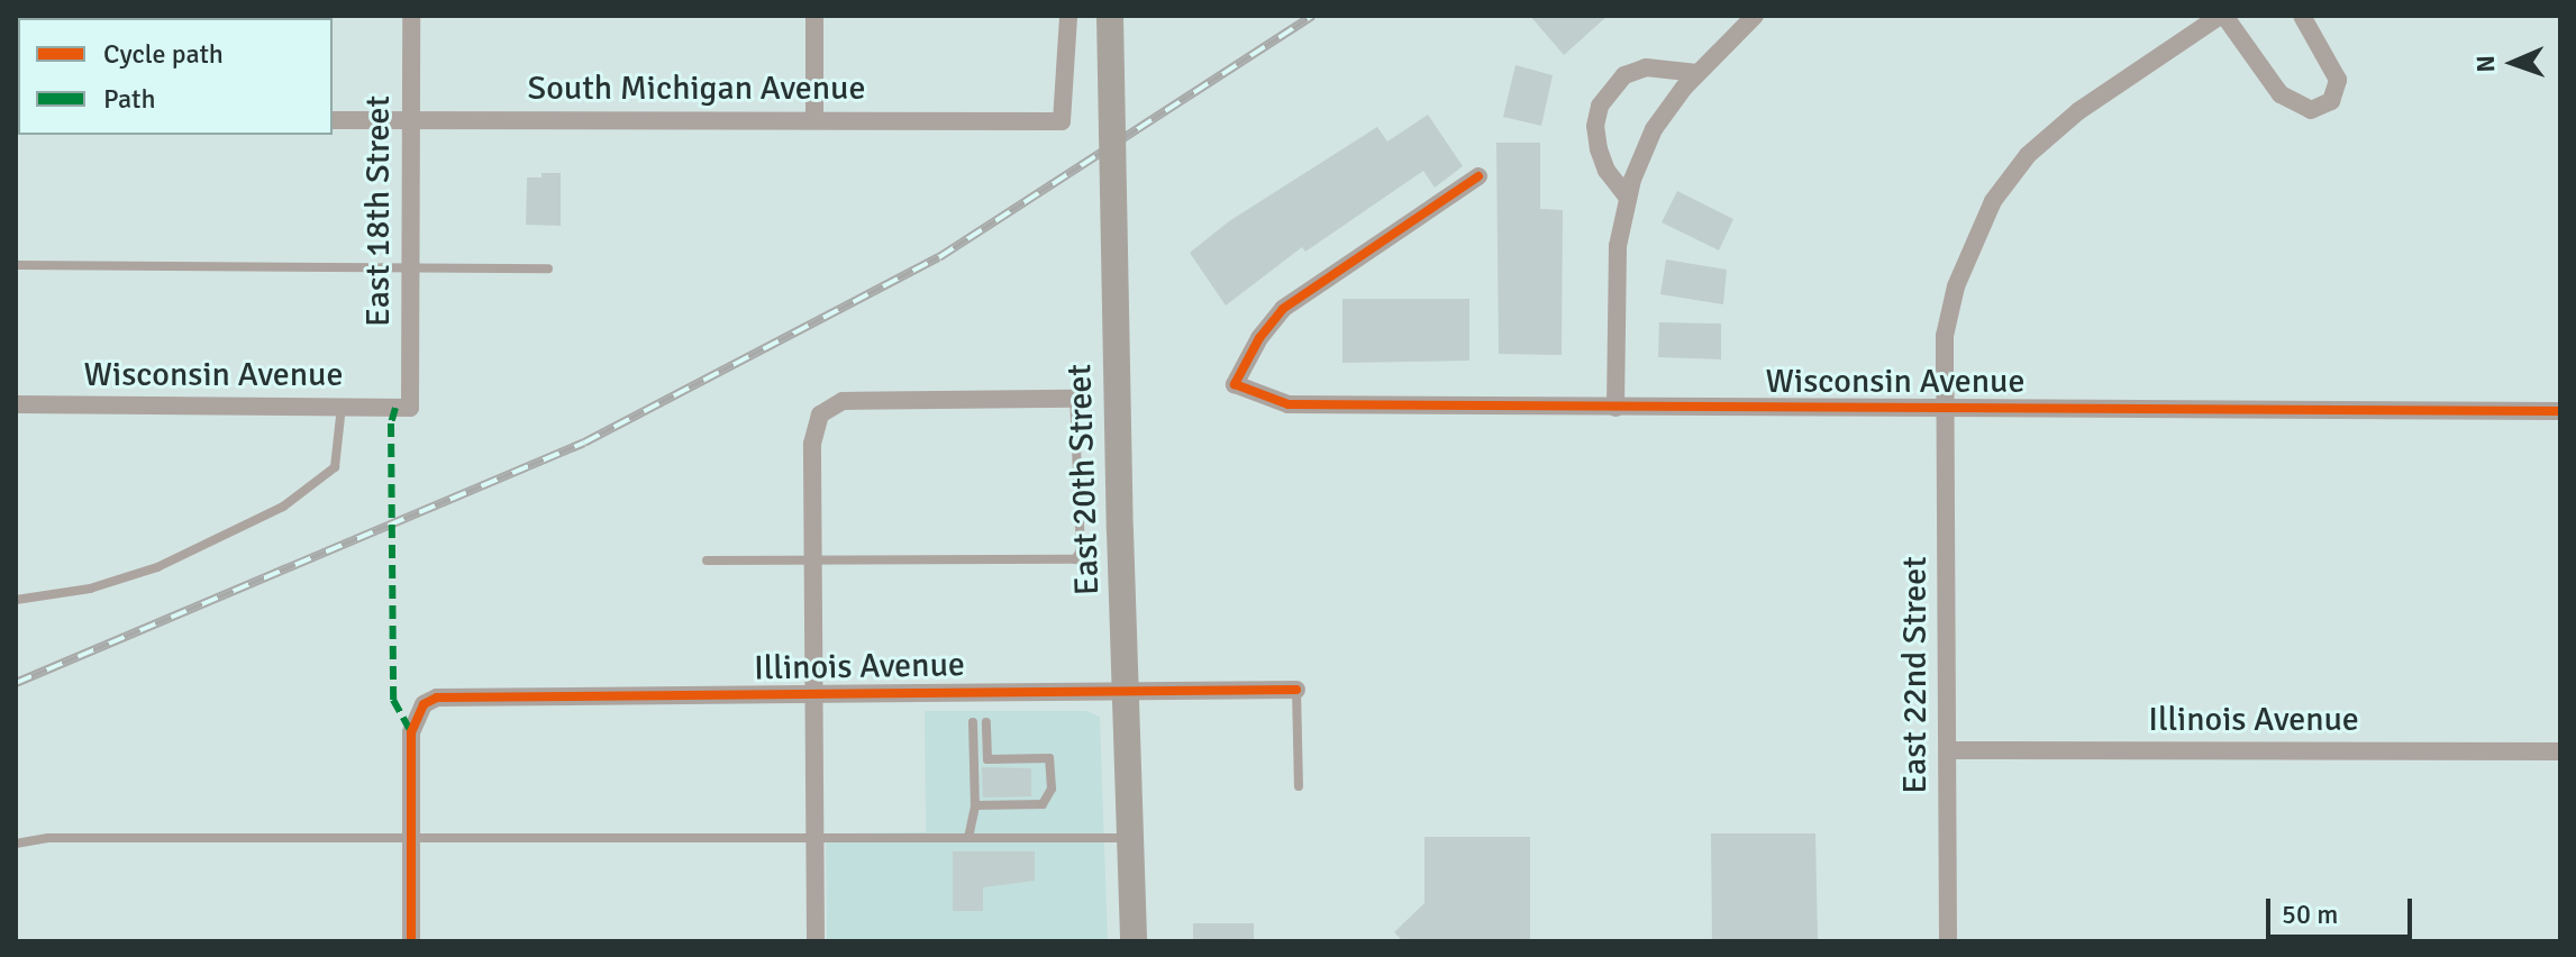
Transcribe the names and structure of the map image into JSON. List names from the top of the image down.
{
  "streets": {
    "main road": ["East 20th Street"],
    "street": [
      "South Michigan Avenue",
      "East 18th Street",
      "Wisconsin Avenue",
      "Illinois Avenue",
      "East 22nd Street"
    ]
  },
  "crossings": [
    ["South Michigan Avenue", "East 18th Street"],
    ["East 18th Street", "Wisconsin Avenue"],
    ["Wisconsin Avenue", "East 22nd Street"],
    ["East 20th Street", "Illinois Avenue"],
    ["Illinois Avenue", "East 22nd Street"]
  ],
  "legend": ["Cycle path", "Path"],
  "scale_bar": "50 m",
  "north": "left"
}
